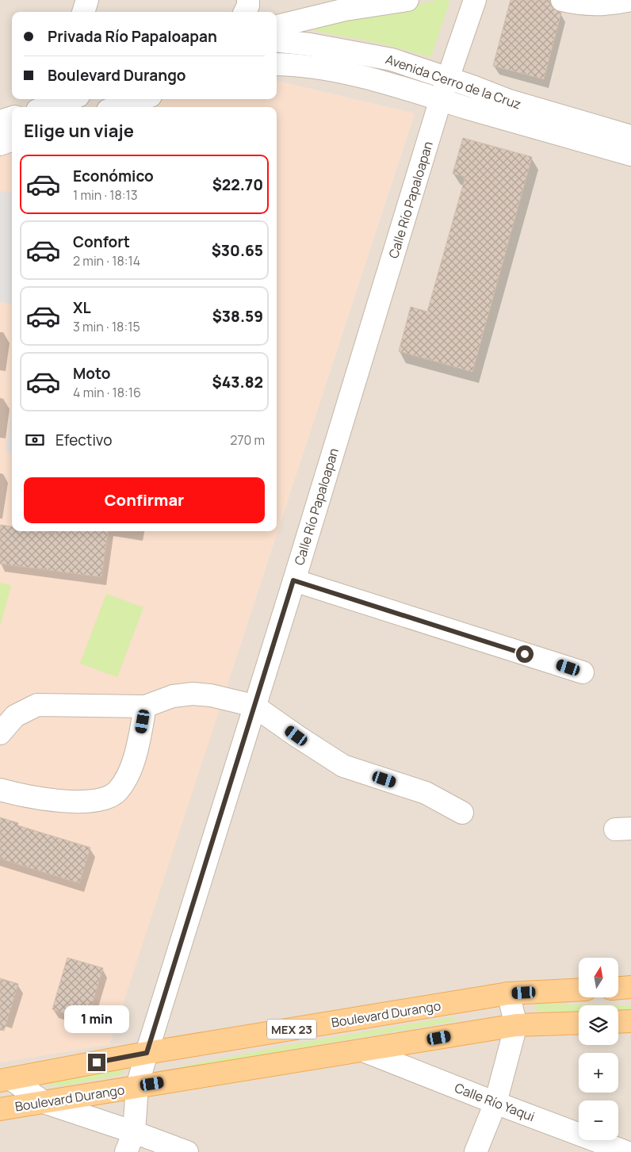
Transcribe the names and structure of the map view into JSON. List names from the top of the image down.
{
  "streets": {
    "main road": ["Boulevard Durango", "MEX 23"],
    "street": ["Avenida Cerro de la Cruz", "Calle Río Papaloapan", "Calle Río Yaqui"]
  },
  "crossings": [
    ["Avenida Cerro de la Cruz", "Calle Río Papaloapan"],
    ["Calle Río Papaloapan", "Boulevard Durango"],
    ["Boulevard Durango", "Calle Río Yaqui"]
  ],
  "north": "top",
  "page": {
    "banner": ["Privada Río Papaloapan", "Boulevard Durango"],
    "heading": "Elige un viaje",
    "list": [
      {
        "name": "Económico",
        "note": "1 min · 18:13",
        "value": "$22.70"
      },
      {
        "name": "Confort",
        "note": "2 min · 18:14",
        "value": "$30.65"
      },
      {
        "name": "XL",
        "note": "3 min · 18:15",
        "value": "$38.59"
      },
      {
        "name": "Moto",
        "note": "4 min · 18:16",
        "value": "$43.82"
      }
    ],
    "pay": ["Efectivo", "270 m"],
    "buttons": "Confirmar",
    "map_buttons": ["+", "−"],
    "bubble": "1 min"
  }
}
